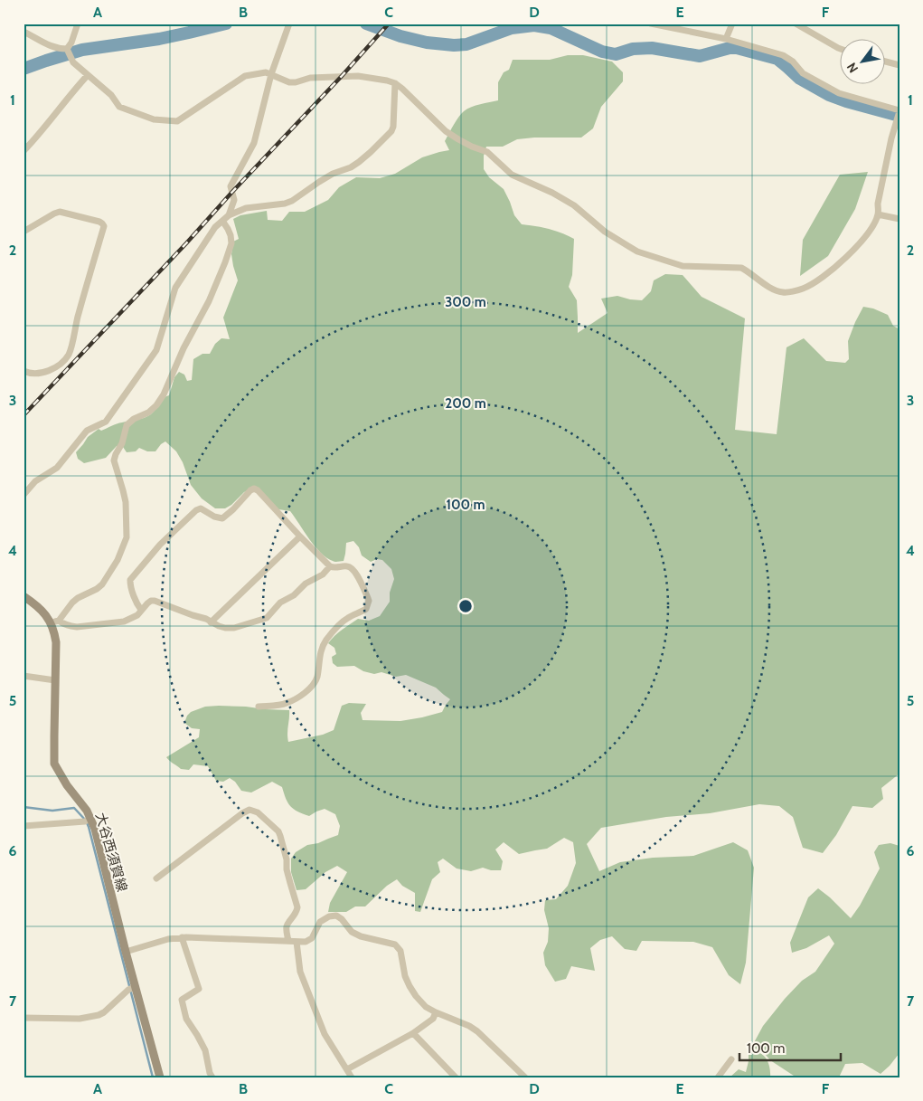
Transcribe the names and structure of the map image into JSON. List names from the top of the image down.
{
  "streets": {
    "main road": ["大谷西須賀線"]
  },
  "scale_bar": "100 m",
  "north": "bottom left",
  "grid": {
    "columns": [
      "A",
      "B",
      "C",
      "D",
      "E",
      "F"
    ],
    "rows": [
      "1",
      "2",
      "3",
      "4",
      "5",
      "6",
      "7"
    ]
  },
  "rings": ["300 m", "200 m", "100 m"]
}
